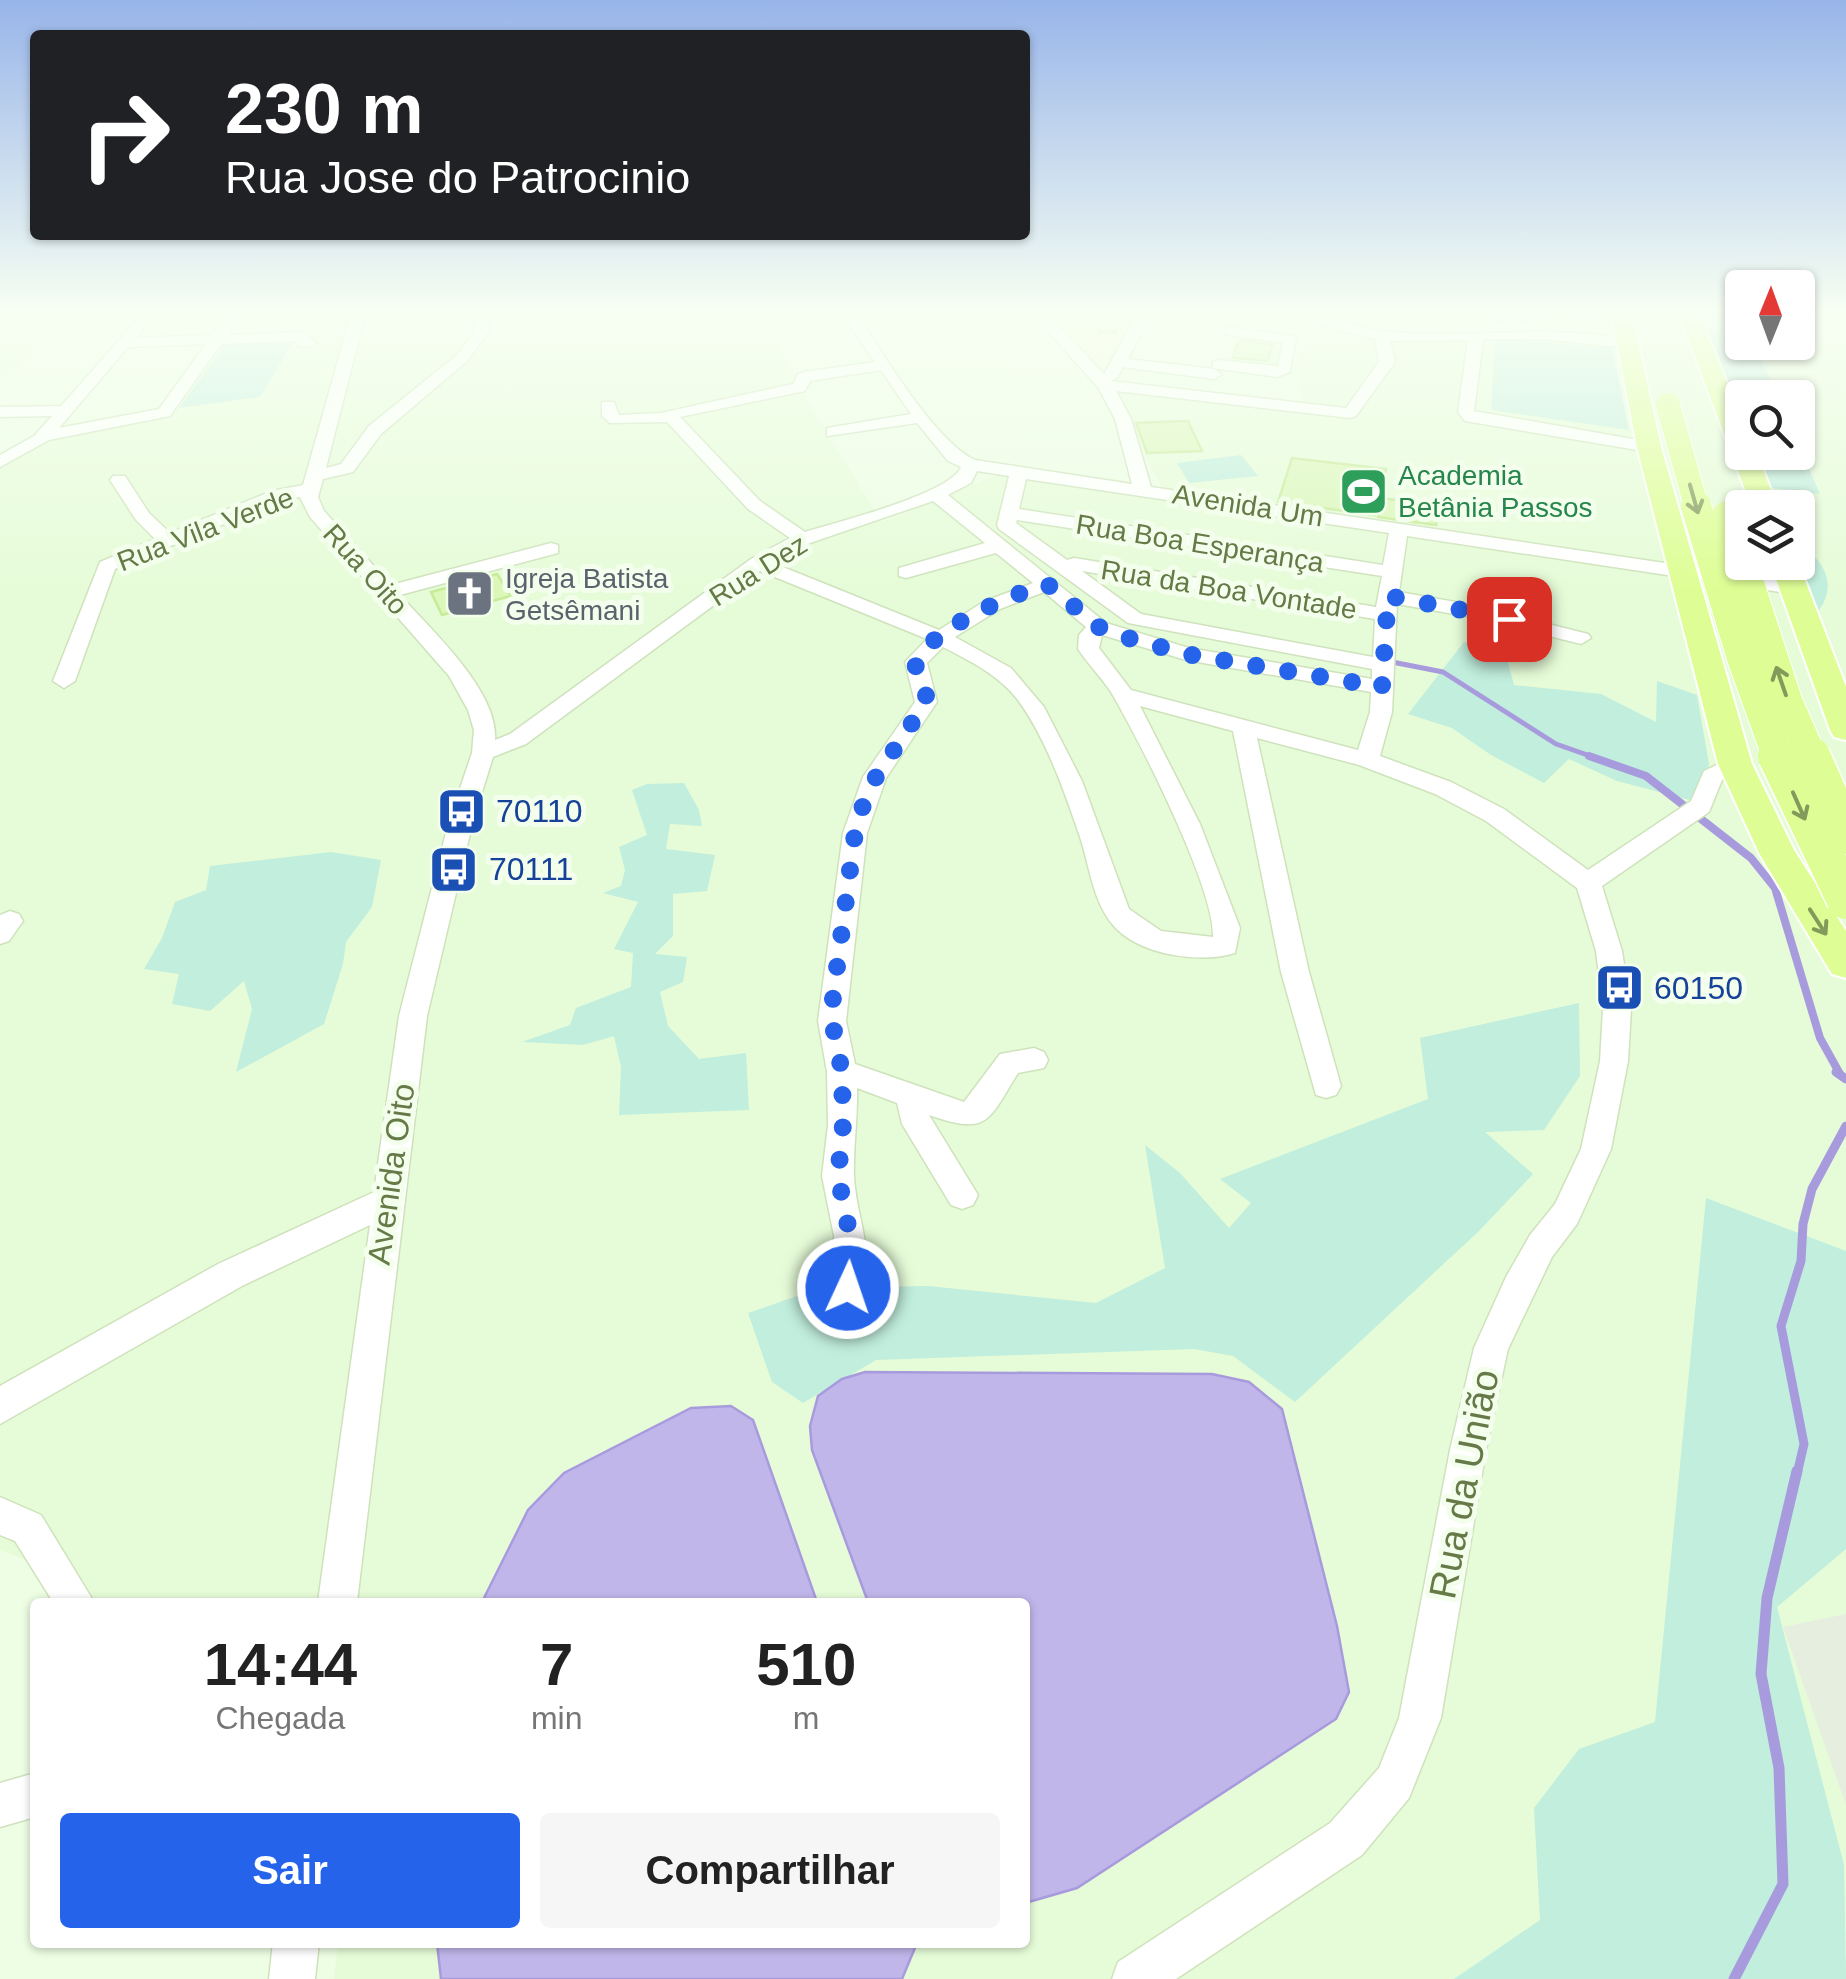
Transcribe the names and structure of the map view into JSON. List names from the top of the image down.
{
  "streets": {
    "street": [
      "Avenida Um",
      "Rua Vila Verde",
      "Rua Boa Esperança",
      "Rua Oito",
      "Rua Dez",
      "Rua da Boa Vontade",
      "Avenida Oito",
      "Rua da União"
    ]
  },
  "crossings": [
    ["Rua Vila Verde", "Rua Oito"],
    ["Rua Oito", "Rua Dez"],
    ["Rua Oito", "Avenida Oito"],
    ["Rua Dez", "Avenida Oito"]
  ],
  "places": {
    "sports": ["Academia Betânia Passos"],
    "church": ["Igreja Batista Getsêmani"],
    "bus stop": ["70110", "70111", "60150"]
  },
  "north": "top",
  "page": {
    "turn": ["230 m", "Rua Jose do Patrocinio"],
    "eta": [
      "14:44",
      "Chegada",
      "7",
      "min",
      "510",
      "m"
    ],
    "buttons": ["Sair", "Compartilhar"]
  }
}
